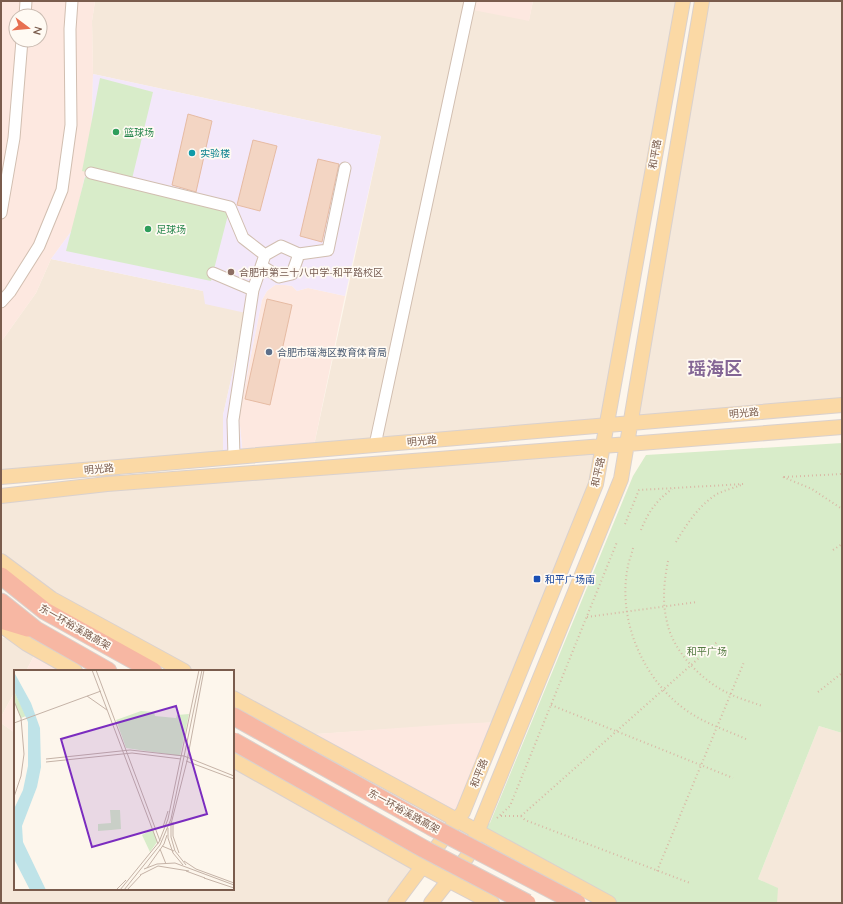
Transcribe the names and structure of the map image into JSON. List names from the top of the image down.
{
  "streets": {
    "highway": ["东一环裕溪路高架"],
    "main road": ["和平路", "明光路"]
  },
  "crossings": [
    ["和平路", "明光路"]
  ],
  "districts": ["瑶海区"],
  "parks": ["和平广场"],
  "places": {
    "other": [
      "篮球场",
      "实验楼",
      "足球场",
      "合肥市第三十八中学-和平路校区",
      "合肥市瑶海区教育体育局"
    ],
    "transit": ["和平广场南"]
  },
  "north": "right"
}
